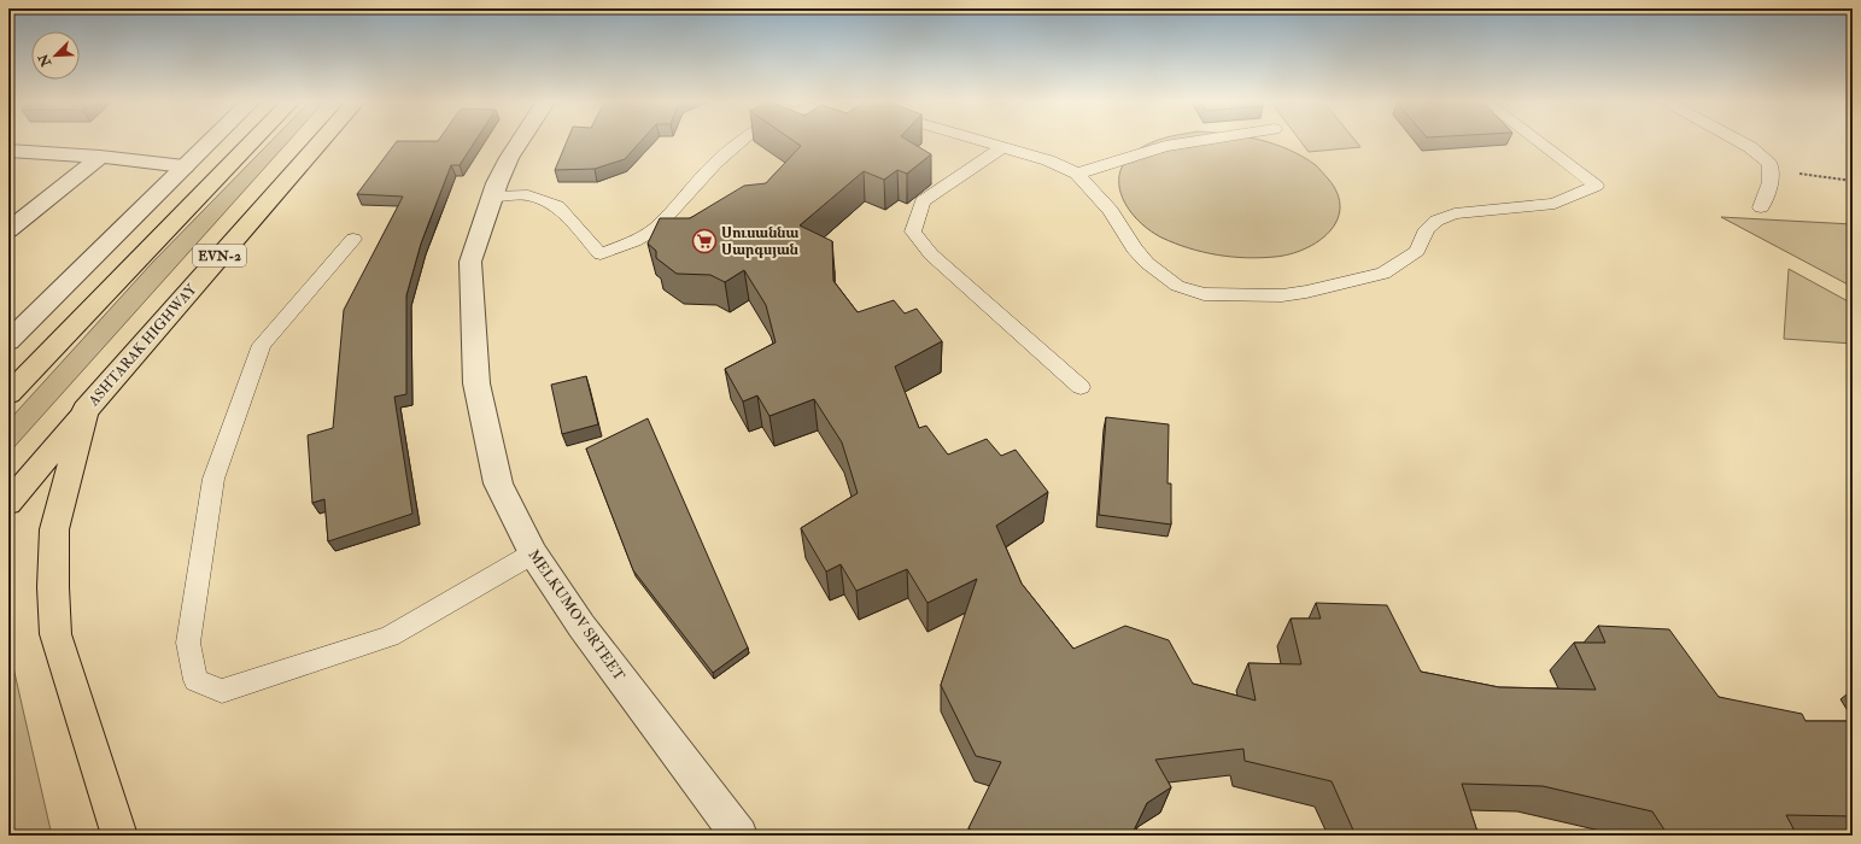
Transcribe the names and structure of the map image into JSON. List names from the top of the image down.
{
  "streets": {
    "main road": ["EVN-2", "ASHTARAK HIGHWAY"],
    "street": ["MELKUMOV SRTEET"]
  },
  "places": {
    "supermarket": ["Սուսաննա Սարգսյան"]
  },
  "north": "bottom left"
}
